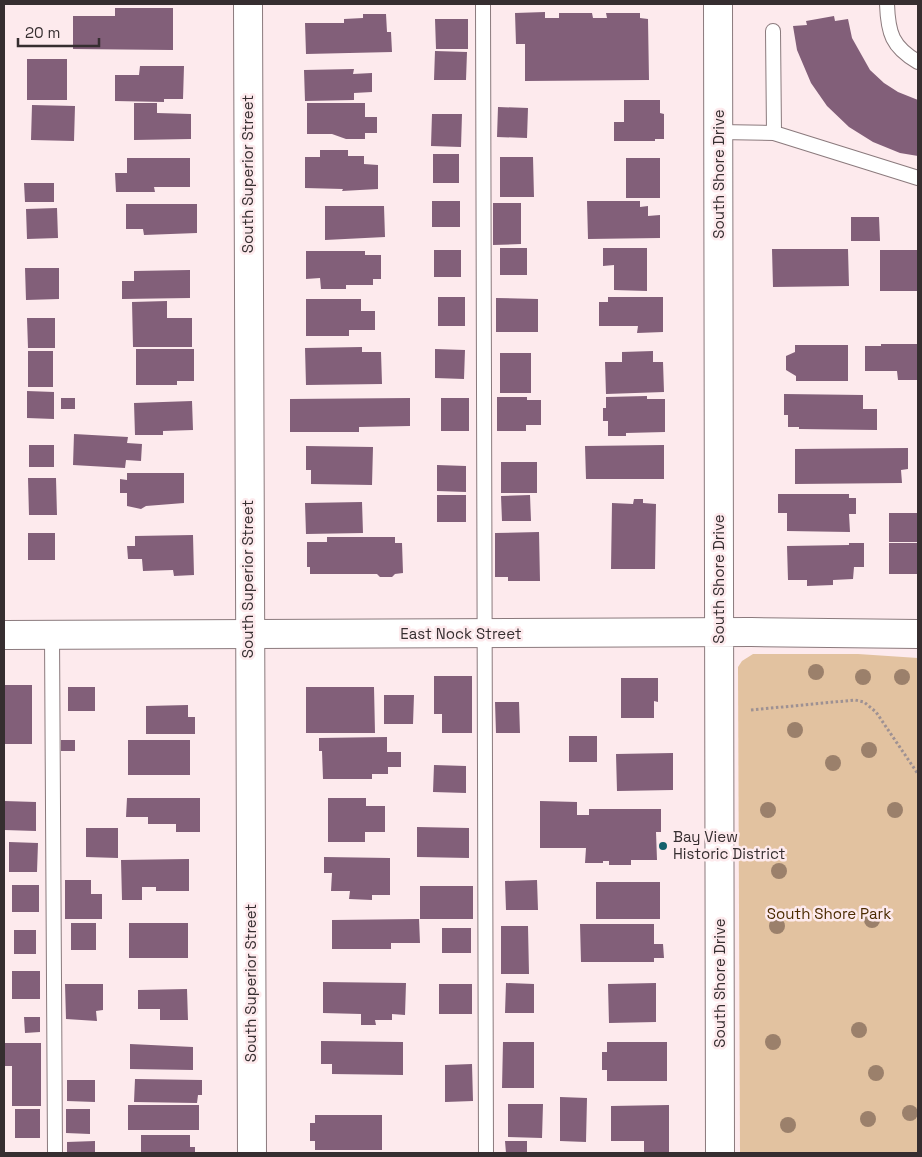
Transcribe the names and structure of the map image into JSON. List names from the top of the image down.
{
  "streets": {
    "street": ["South Superior Street", "South Shore Drive", "East Nock Street"]
  },
  "crossings": [
    ["South Superior Street", "East Nock Street"],
    ["South Shore Drive", "East Nock Street"]
  ],
  "parks": ["South Shore Park"],
  "places": ["Bay View Historic District"],
  "scale_bar": "20 m"
}
